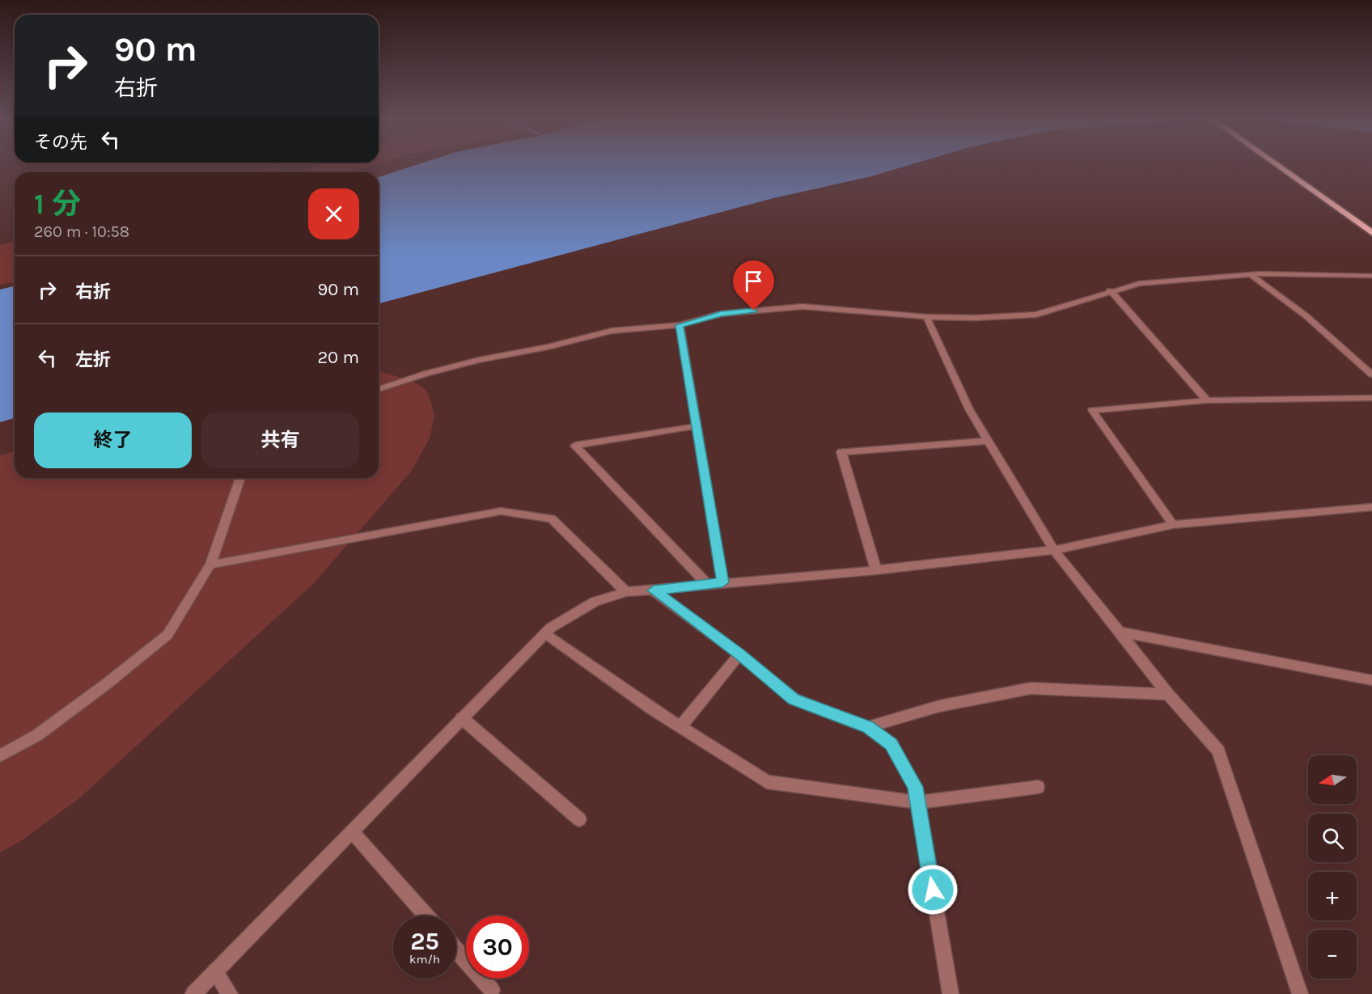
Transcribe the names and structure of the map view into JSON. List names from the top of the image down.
{
  "north": "left",
  "page": {
    "turn": ["90 m", "右折"],
    "then": "その先",
    "heading": ["1 分", "260 m · 10:58"],
    "list": [
      {
        "name": "右折",
        "value": "90 m"
      },
      {
        "name": "左折",
        "value": "20 m"
      }
    ],
    "buttons": ["終了", "共有"],
    "map_buttons": ["+", "−"],
    "speed": "25 km/h",
    "limit": "30"
  }
}
